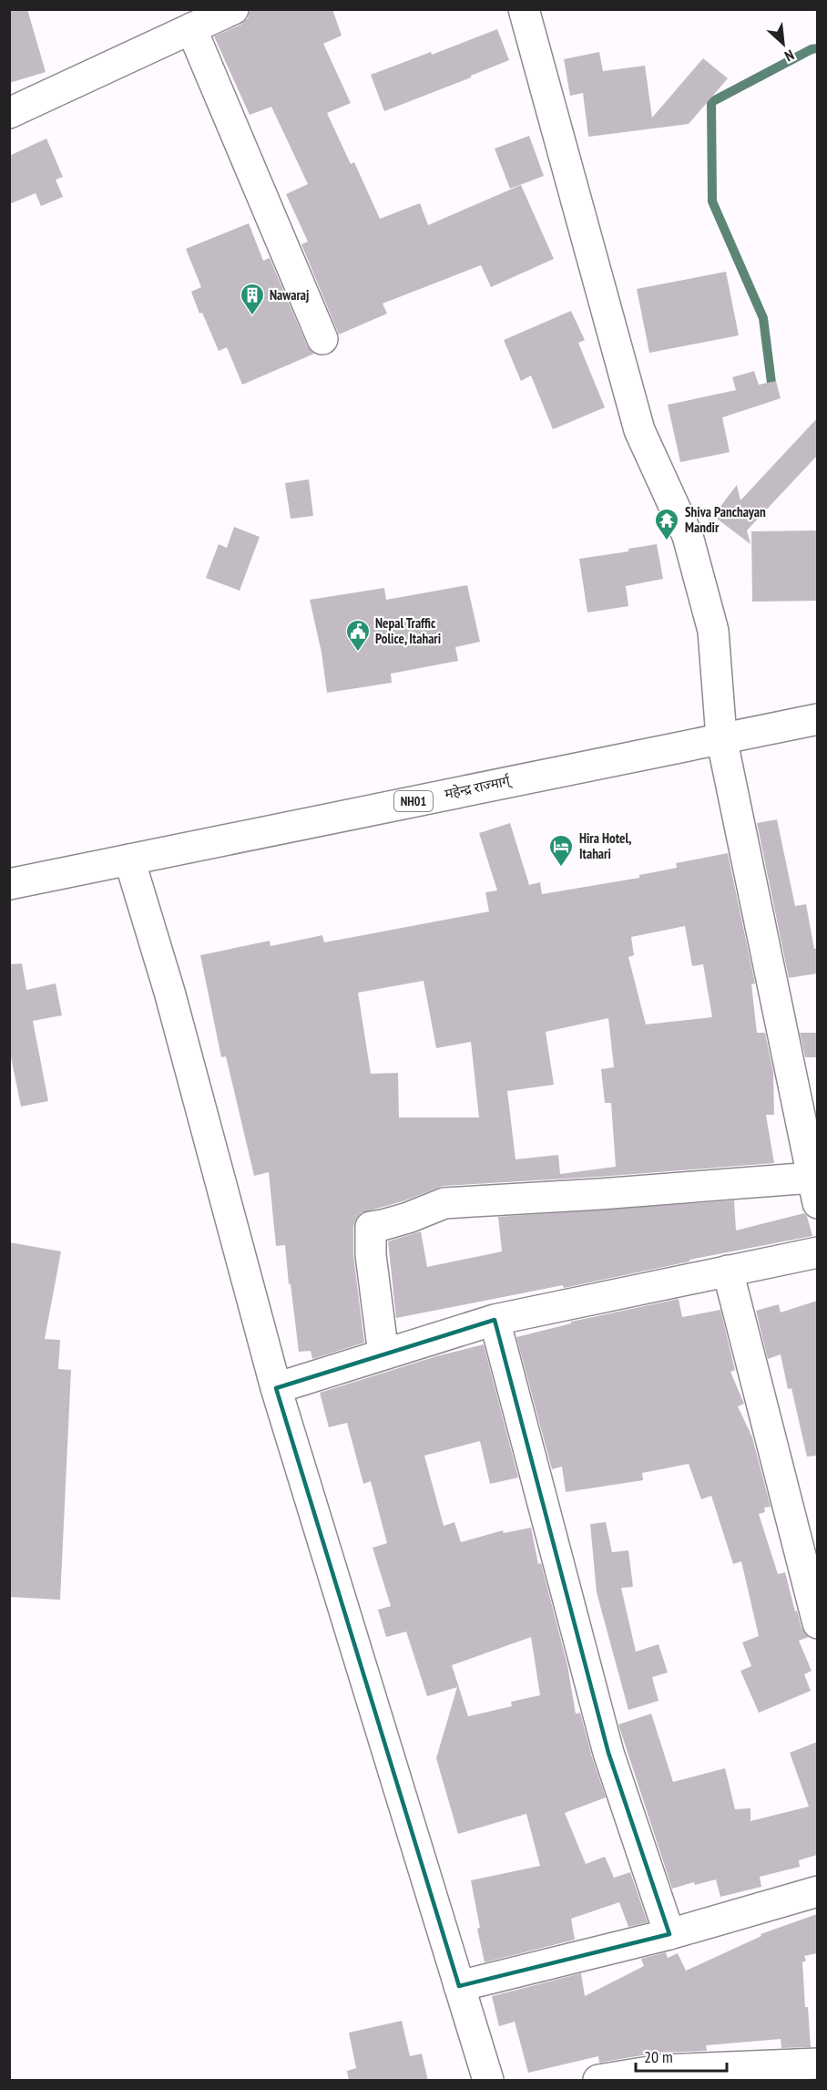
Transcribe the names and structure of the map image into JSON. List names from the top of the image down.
{
  "streets": {
    "main road": ["महेन्द्र राज्मार्ग्", "NH01"]
  },
  "places": {
    "building": ["Nawaraj"],
    "temple": ["Shiva Panchayan Mandir"],
    "public building": ["Nepal Traffic Police, Itahari"],
    "hotel": ["Hira Hotel, Itahari"]
  },
  "scale_bar": "20 m",
  "north": "bottom right"
}
